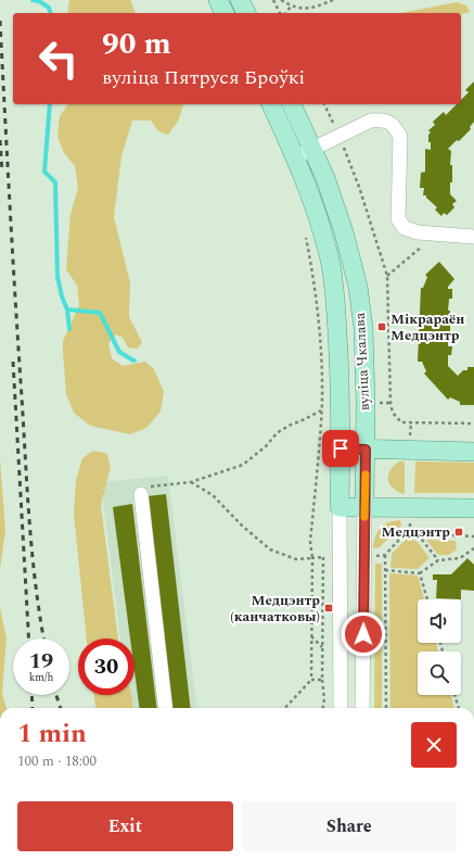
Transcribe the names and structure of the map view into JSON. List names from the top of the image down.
{
  "streets": {
    "main road": ["вуліца Чкалава"]
  },
  "places": {
    "transit": ["Мікрараён Медцэнтр", "Медцэнтр", "Медцэнтр (канчатковы)"]
  },
  "page": {
    "turn": ["90 m", "вуліца Пятруся Броўкі"],
    "speed": "19 km/h",
    "limit": "30",
    "heading": ["1 min", "100 m · 18:00"],
    "buttons": ["Exit", "Share"]
  }
}
